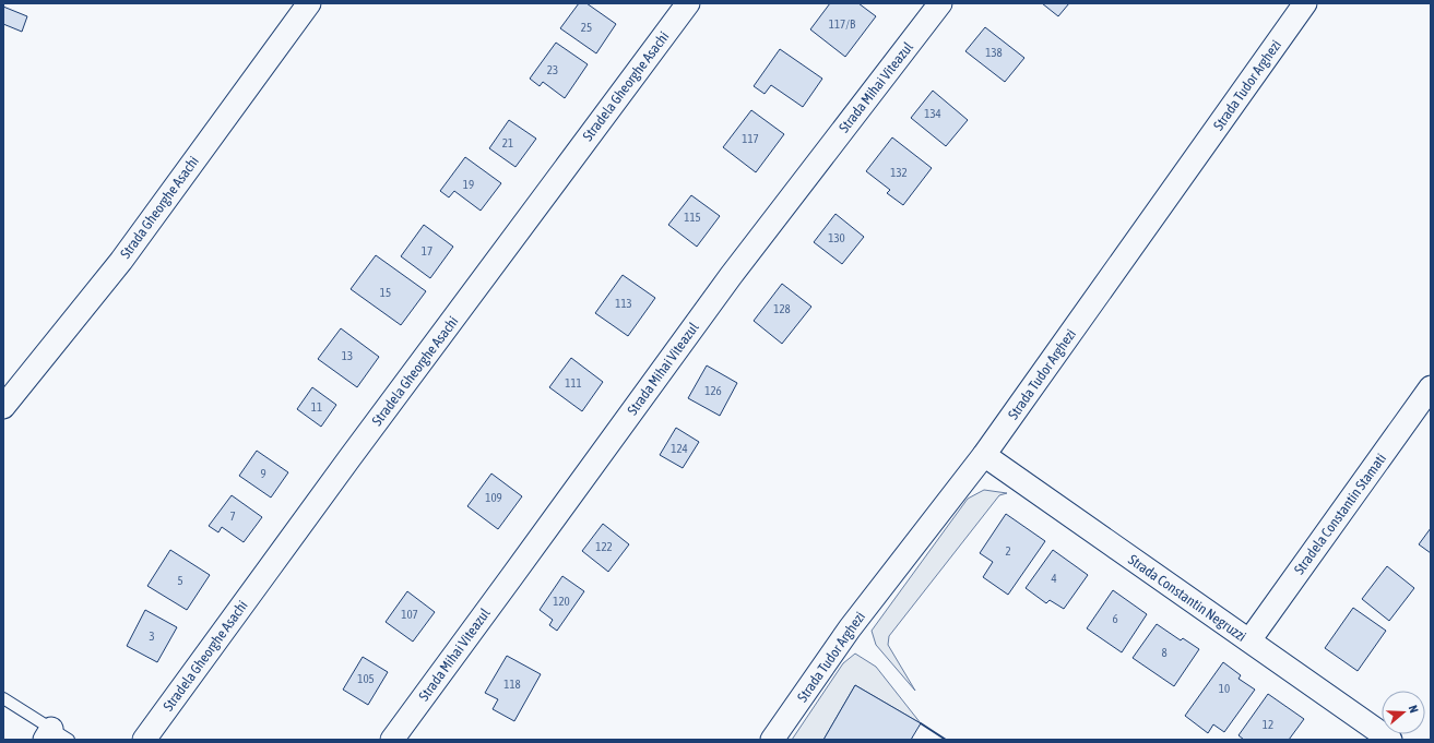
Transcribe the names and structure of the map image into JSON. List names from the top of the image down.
{
  "streets": {
    "street": [
      "Strada Tudor Arghezi",
      "Stradela Gheorghe Asachi",
      "Strada Mihai Viteazul",
      "Strada Gheorghe Asachi",
      "Stradela Constantin Stamati",
      "Strada Constantin Negruzzi"
    ]
  },
  "crossings": [
    ["Strada Tudor Arghezi", "Strada Constantin Negruzzi"],
    ["Stradela Constantin Stamati", "Strada Constantin Negruzzi"]
  ],
  "house_numbers": [
    "117/B",
    "25",
    "138",
    "23",
    "134",
    "117",
    "21",
    "132",
    "19",
    "115",
    "130",
    "17",
    "15",
    "113",
    "128",
    "13",
    "111",
    "126",
    "11",
    "124",
    "9",
    "109",
    "7",
    "122",
    "2",
    "4",
    "5",
    "120",
    "107",
    "6",
    "3",
    "8",
    "105",
    "118",
    "10",
    "12"
  ],
  "north": "right"
}
